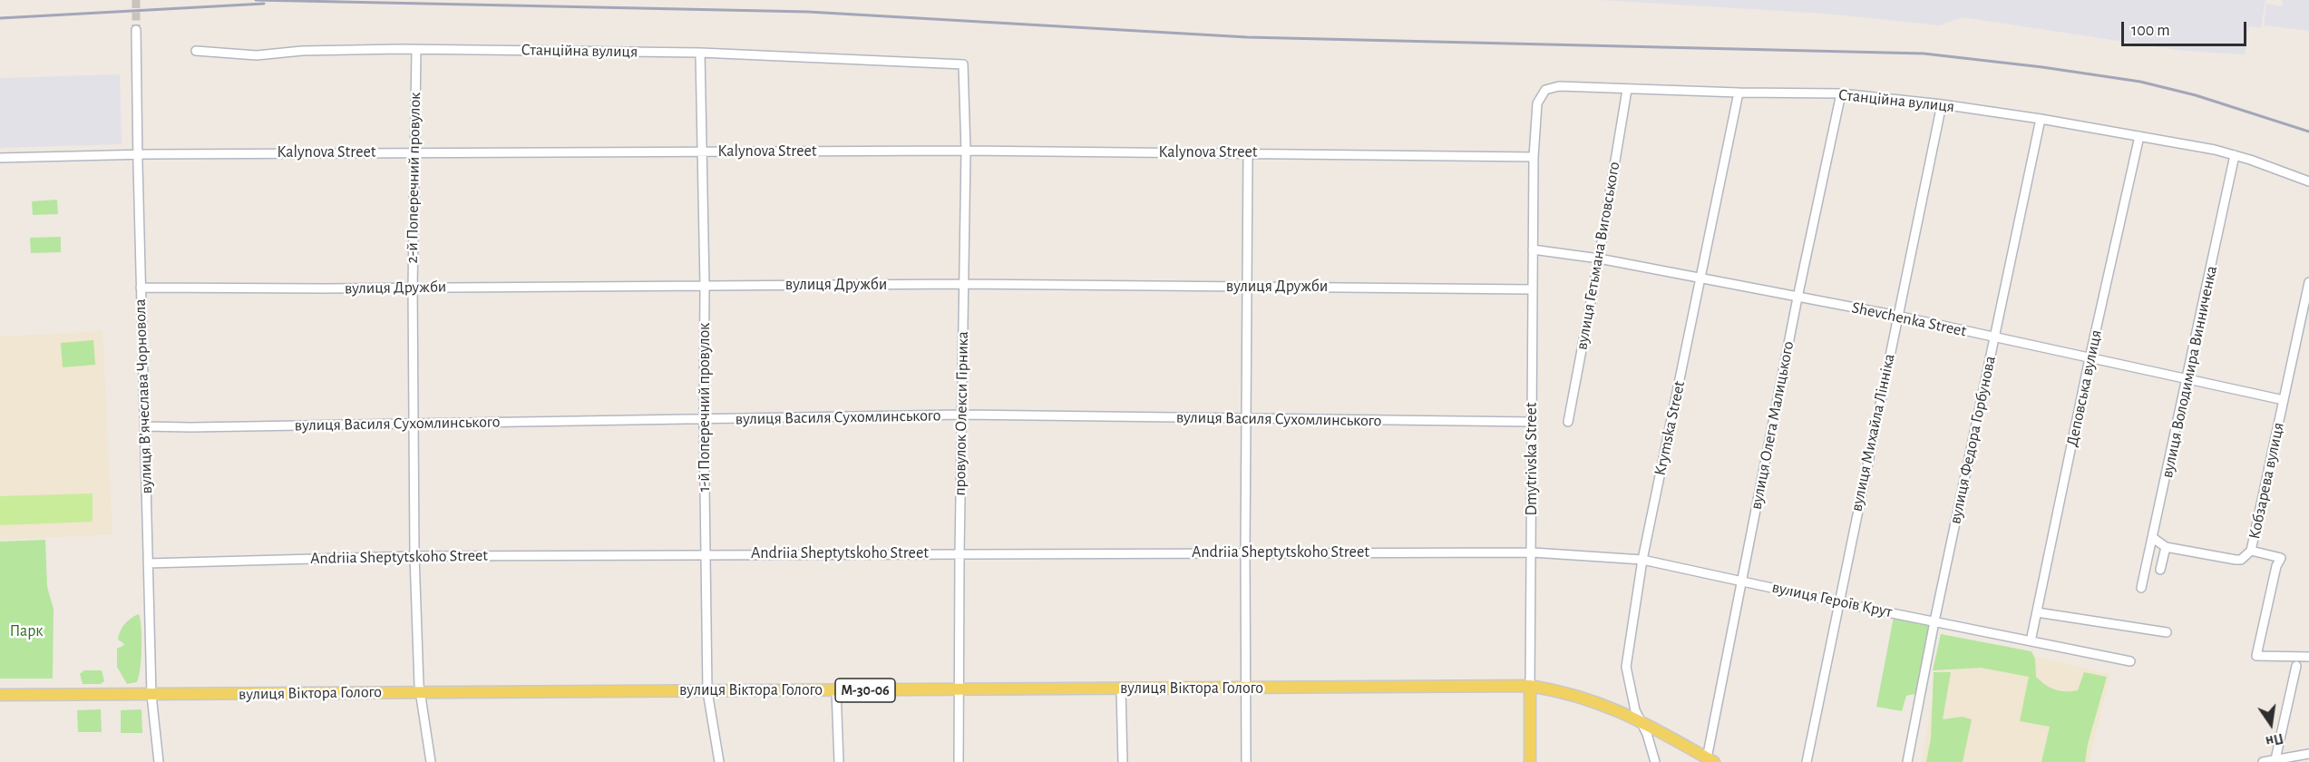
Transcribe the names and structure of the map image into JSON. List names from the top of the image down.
{
  "streets": {
    "main road": ["Dmytrivska Street", "вулиця Віктора Голого", "М-30-06"],
    "street": [
      "Станційна вулиця",
      "Kalynova Street",
      "2-й Поперечний провулок",
      "вулиця Гетьмана Виговського",
      "вулиця Дружби",
      "Shevchenka Street",
      "вулиця Володимира Винниченка",
      "Деповська вулиця",
      "вулиця Вʼячеслава Чорновола",
      "1-й Поперечний провулок",
      "провулок Олекси Гірника",
      "вулиця Василя Сухомлинського",
      "вулиця Олега Малицького",
      "Krymska Street",
      "вулиця Михайла Лінніка",
      "вулиця Федора Горбунова",
      "Кобзарева вулиця",
      "Andriia Sheptytskoho Street",
      "вулиця Героїв Крут"
    ]
  },
  "crossings": [
    ["Станційна вулиця", "Kalynova Street"],
    ["Станційна вулиця", "2-й Поперечний провулок"],
    ["Станційна вулиця", "вулиця Гетьмана Виговського"],
    ["Станційна вулиця", "вулиця Володимира Винниченка"],
    ["Станційна вулиця", "Деповська вулиця"],
    ["Станційна вулиця", "1-й Поперечний провулок"],
    ["Станційна вулиця", "провулок Олекси Гірника"],
    ["Станційна вулиця", "вулиця Олега Малицького"],
    ["Станційна вулиця", "Krymska Street"],
    ["Станційна вулиця", "вулиця Михайла Лінніка"],
    ["Станційна вулиця", "вулиця Федора Горбунова"],
    ["Станційна вулиця", "Dmytrivska Street"],
    ["Kalynova Street", "2-й Поперечний провулок"],
    ["Kalynova Street", "вулиця Вʼячеслава Чорновола"],
    ["Kalynova Street", "1-й Поперечний провулок"],
    ["Kalynova Street", "провулок Олекси Гірника"],
    ["Kalynova Street", "Dmytrivska Street"],
    ["2-й Поперечний провулок", "вулиця Дружби"],
    ["2-й Поперечний провулок", "вулиця Василя Сухомлинського"],
    ["2-й Поперечний провулок", "Andriia Sheptytskoho Street"],
    ["2-й Поперечний провулок", "вулиця Віктора Голого"],
    ["вулиця Гетьмана Виговського", "Shevchenka Street"],
    ["вулиця Дружби", "вулиця Вʼячеслава Чорновола"],
    ["вулиця Дружби", "1-й Поперечний провулок"],
    ["вулиця Дружби", "провулок Олекси Гірника"],
    ["вулиця Дружби", "Dmytrivska Street"],
    ["Shevchenka Street", "вулиця Володимира Винниченка"],
    ["Shevchenka Street", "Деповська вулиця"],
    ["Shevchenka Street", "вулиця Олега Малицького"],
    ["Shevchenka Street", "Krymska Street"],
    ["Shevchenka Street", "вулиця Михайла Лінніка"],
    ["Shevchenka Street", "вулиця Федора Горбунова"],
    ["Shevchenka Street", "Dmytrivska Street"],
    ["Shevchenka Street", "Кобзарева вулиця"],
    ["Деповська вулиця", "вулиця Героїв Крут"],
    ["вулиця Вʼячеслава Чорновола", "вулиця Василя Сухомлинського"],
    ["вулиця Вʼячеслава Чорновола", "Andriia Sheptytskoho Street"],
    ["вулиця Вʼячеслава Чорновола", "вулиця Віктора Голого"],
    ["1-й Поперечний провулок", "вулиця Василя Сухомлинського"],
    ["1-й Поперечний провулок", "Andriia Sheptytskoho Street"],
    ["1-й Поперечний провулок", "вулиця Віктора Голого"],
    ["провулок Олекси Гірника", "вулиця Василя Сухомлинського"],
    ["провулок Олекси Гірника", "Andriia Sheptytskoho Street"],
    ["провулок Олекси Гірника", "вулиця Віктора Голого"],
    ["вулиця Василя Сухомлинського", "Dmytrivska Street"],
    ["вулиця Олега Малицького", "вулиця Героїв Крут"],
    ["вулиця Олега Малицького", "вулиця Віктора Голого"],
    ["Krymska Street", "вулиця Героїв Крут"],
    ["Krymska Street", "вулиця Віктора Голого"],
    ["вулиця Михайла Лінніка", "вулиця Героїв Крут"],
    ["вулиця Федора Горбунова", "вулиця Героїв Крут"],
    ["Dmytrivska Street", "Andriia Sheptytskoho Street"],
    ["Dmytrivska Street", "вулиця Героїв Крут"],
    ["Dmytrivska Street", "вулиця Віктора Голого"],
    ["Andriia Sheptytskoho Street", "вулиця Героїв Крут"]
  ],
  "parks": ["Парк"],
  "scale_bar": "100 m",
  "north": "bottom"
}
